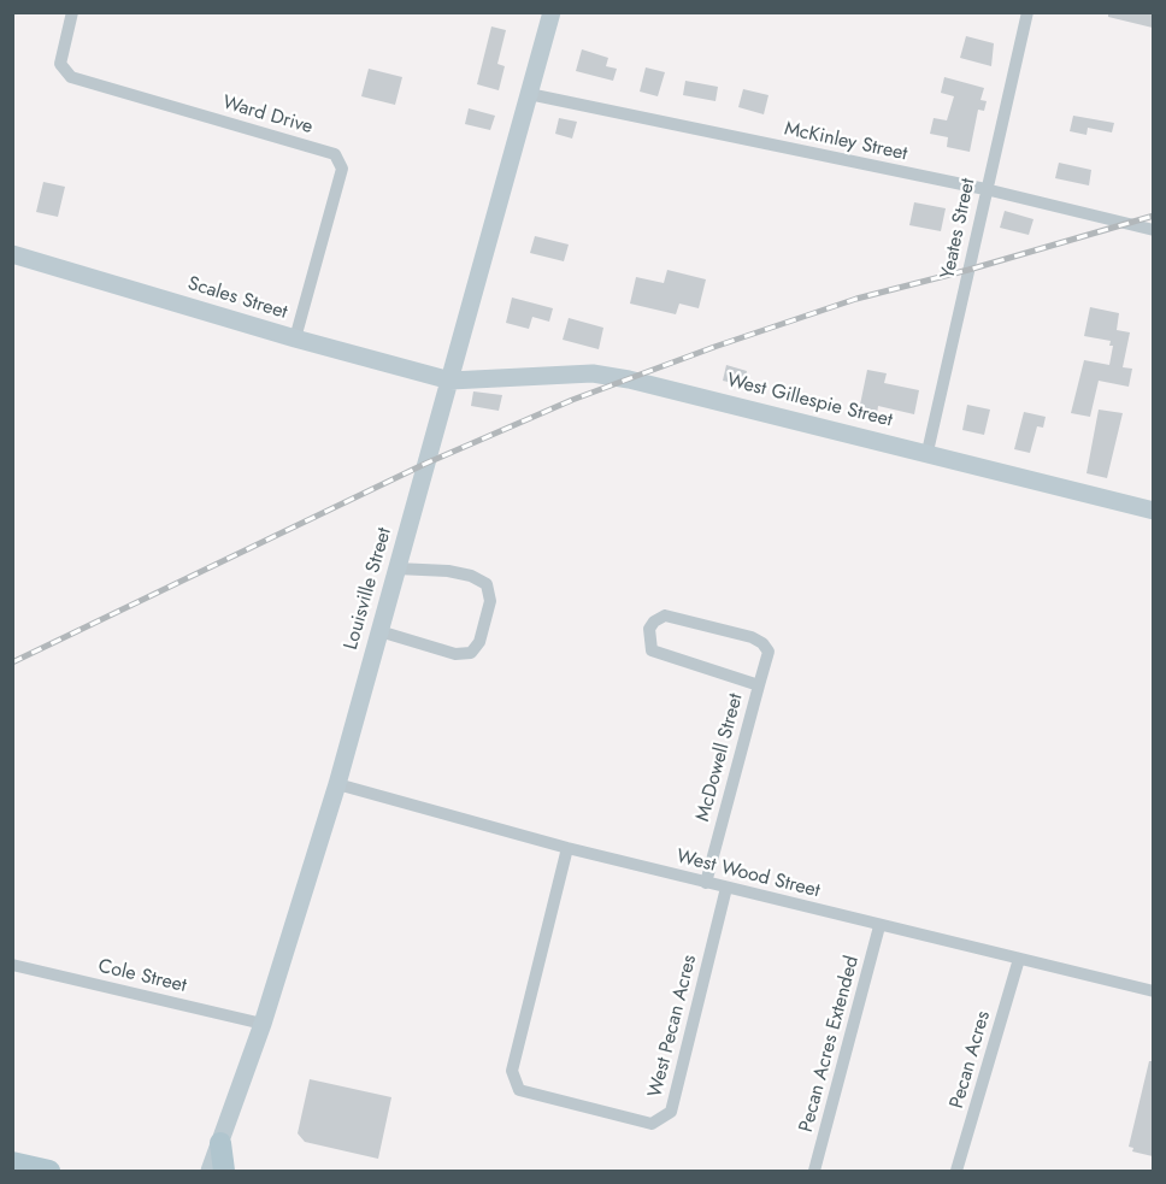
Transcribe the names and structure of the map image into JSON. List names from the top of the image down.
{
  "streets": {
    "street": [
      "Ward Drive",
      "McKinley Street",
      "Yeates Street",
      "Scales Street",
      "West Gillespie Street",
      "Louisville Street",
      "McDowell Street",
      "West Wood Street",
      "Cole Street",
      "West Pecan Acres",
      "Pecan Acres Extended",
      "Pecan Acres"
    ]
  },
  "crossings": [
    ["Ward Drive", "Scales Street"],
    ["McKinley Street", "Yeates Street"],
    ["McKinley Street", "Louisville Street"],
    ["Yeates Street", "West Gillespie Street"],
    ["Scales Street", "West Gillespie Street"],
    ["Scales Street", "Louisville Street"],
    ["West Gillespie Street", "Louisville Street"],
    ["Louisville Street", "West Wood Street"],
    ["Louisville Street", "Cole Street"],
    ["McDowell Street", "West Wood Street"],
    ["West Wood Street", "West Pecan Acres"],
    ["West Wood Street", "Pecan Acres Extended"],
    ["West Wood Street", "Pecan Acres"]
  ]
}
